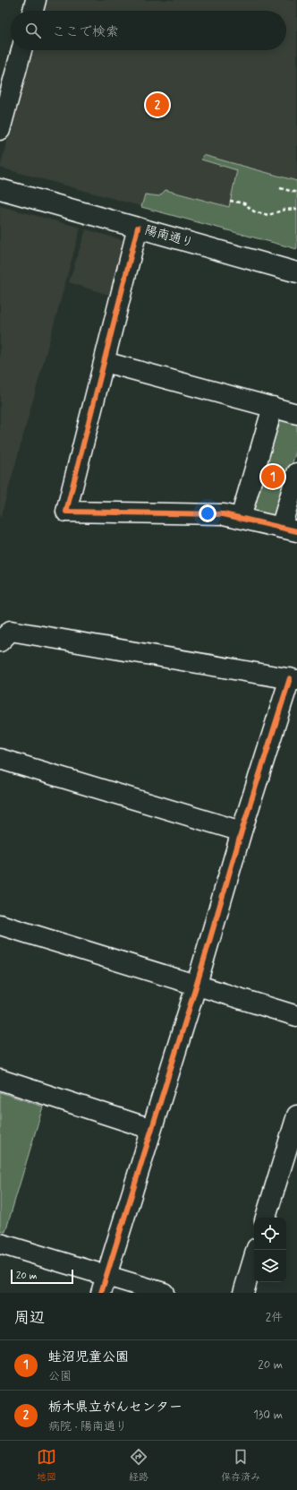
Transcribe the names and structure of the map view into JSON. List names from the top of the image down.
{
  "streets": {
    "street": ["陽南通り"]
  },
  "scale_bar": "20 m",
  "page": {
    "search": "ここで検索",
    "pins": ["2", "1"],
    "scale": "20 m",
    "heading": ["周辺", "2件"],
    "list": [
      {
        "mark": "1",
        "name": "蛙沼児童公園",
        "note": "公園",
        "value": "20 m"
      },
      {
        "mark": "2",
        "name": "栃木県立がんセンター",
        "note": "病院 · 陽南通り",
        "value": "130 m"
      }
    ],
    "nav": ["地図", "経路", "保存済み"]
  }
}
